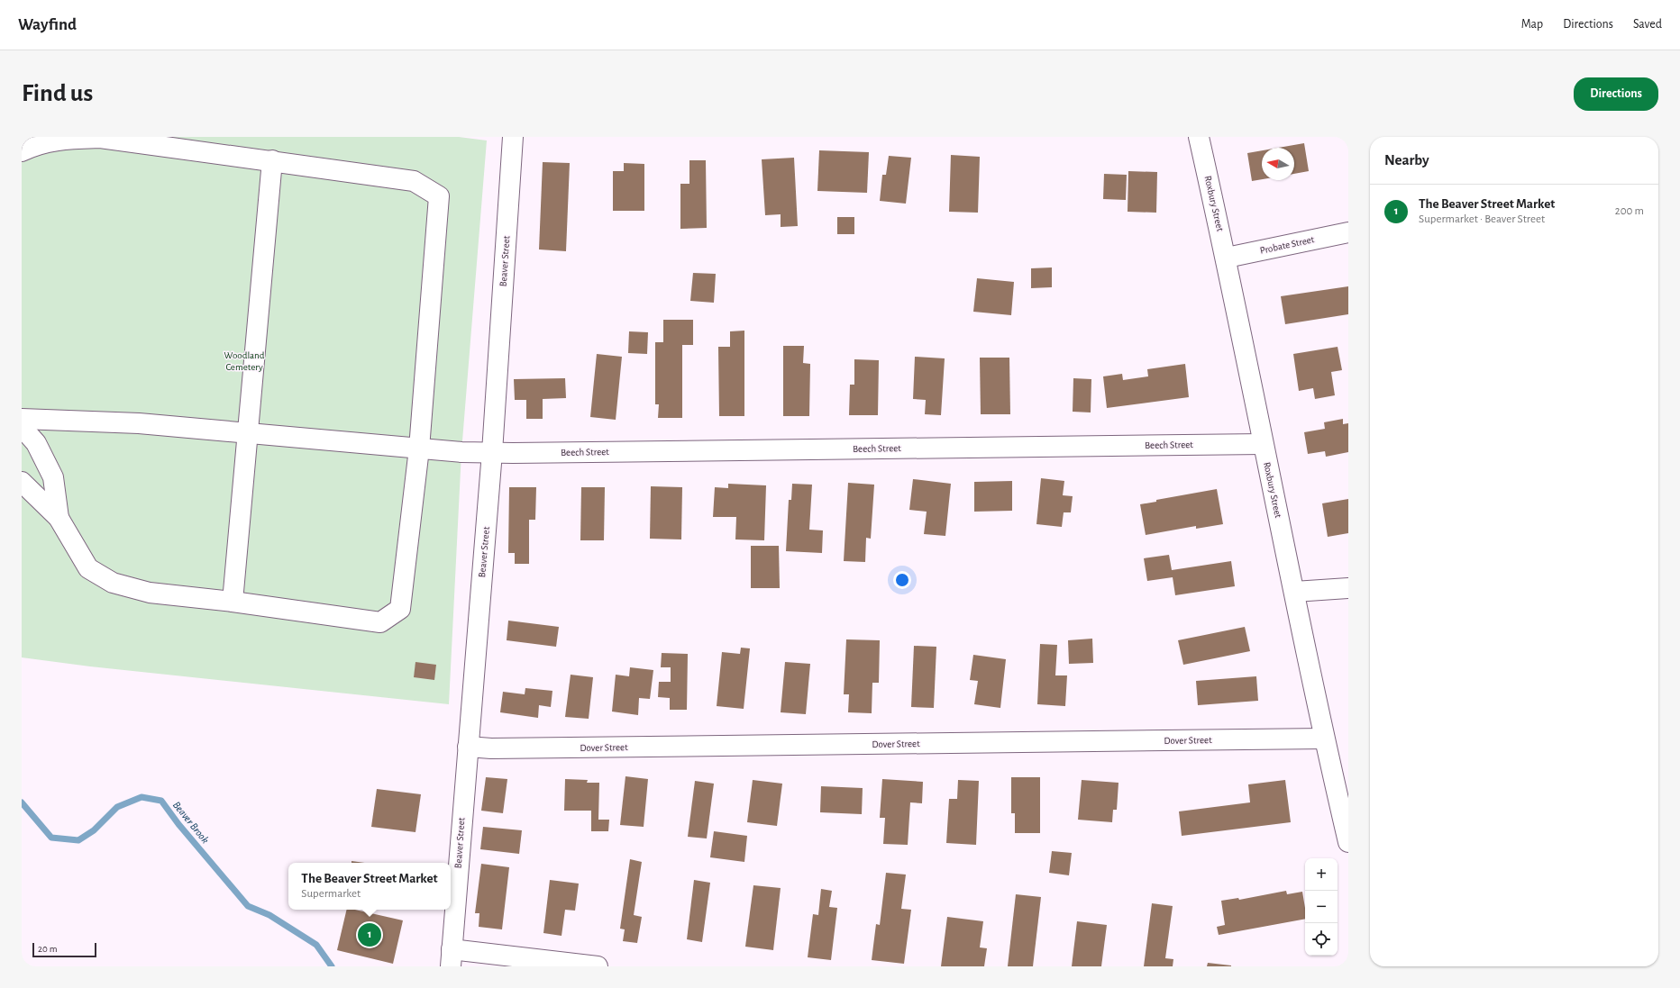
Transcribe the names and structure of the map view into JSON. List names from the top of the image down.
{
  "streets": {
    "street": [
      "Roxbury Street",
      "Probate Street",
      "Beaver Street",
      "Beech Street",
      "Dover Street"
    ]
  },
  "crossings": [
    ["Roxbury Street", "Probate Street"],
    ["Roxbury Street", "Beech Street"],
    ["Roxbury Street", "Dover Street"],
    ["Beaver Street", "Beech Street"],
    ["Beaver Street", "Dover Street"]
  ],
  "water": ["Beaver Brook"],
  "parks": ["Woodland Cemetery"],
  "scale_bar": "20 m",
  "north": "left",
  "page": {
    "header": "Wayfind",
    "nav": ["Map", "Directions", "Saved"],
    "buttons": "Directions",
    "title": "Find us",
    "heading": "Nearby",
    "list": [
      {
        "mark": "1",
        "name": "The Beaver Street Market",
        "note": "Supermarket · Beaver Street",
        "value": "200 m"
      }
    ],
    "map_buttons": ["+", "−"],
    "popup": ["The Beaver Street Market", "Supermarket"],
    "pins": "1",
    "scale": "20 m"
  }
}
